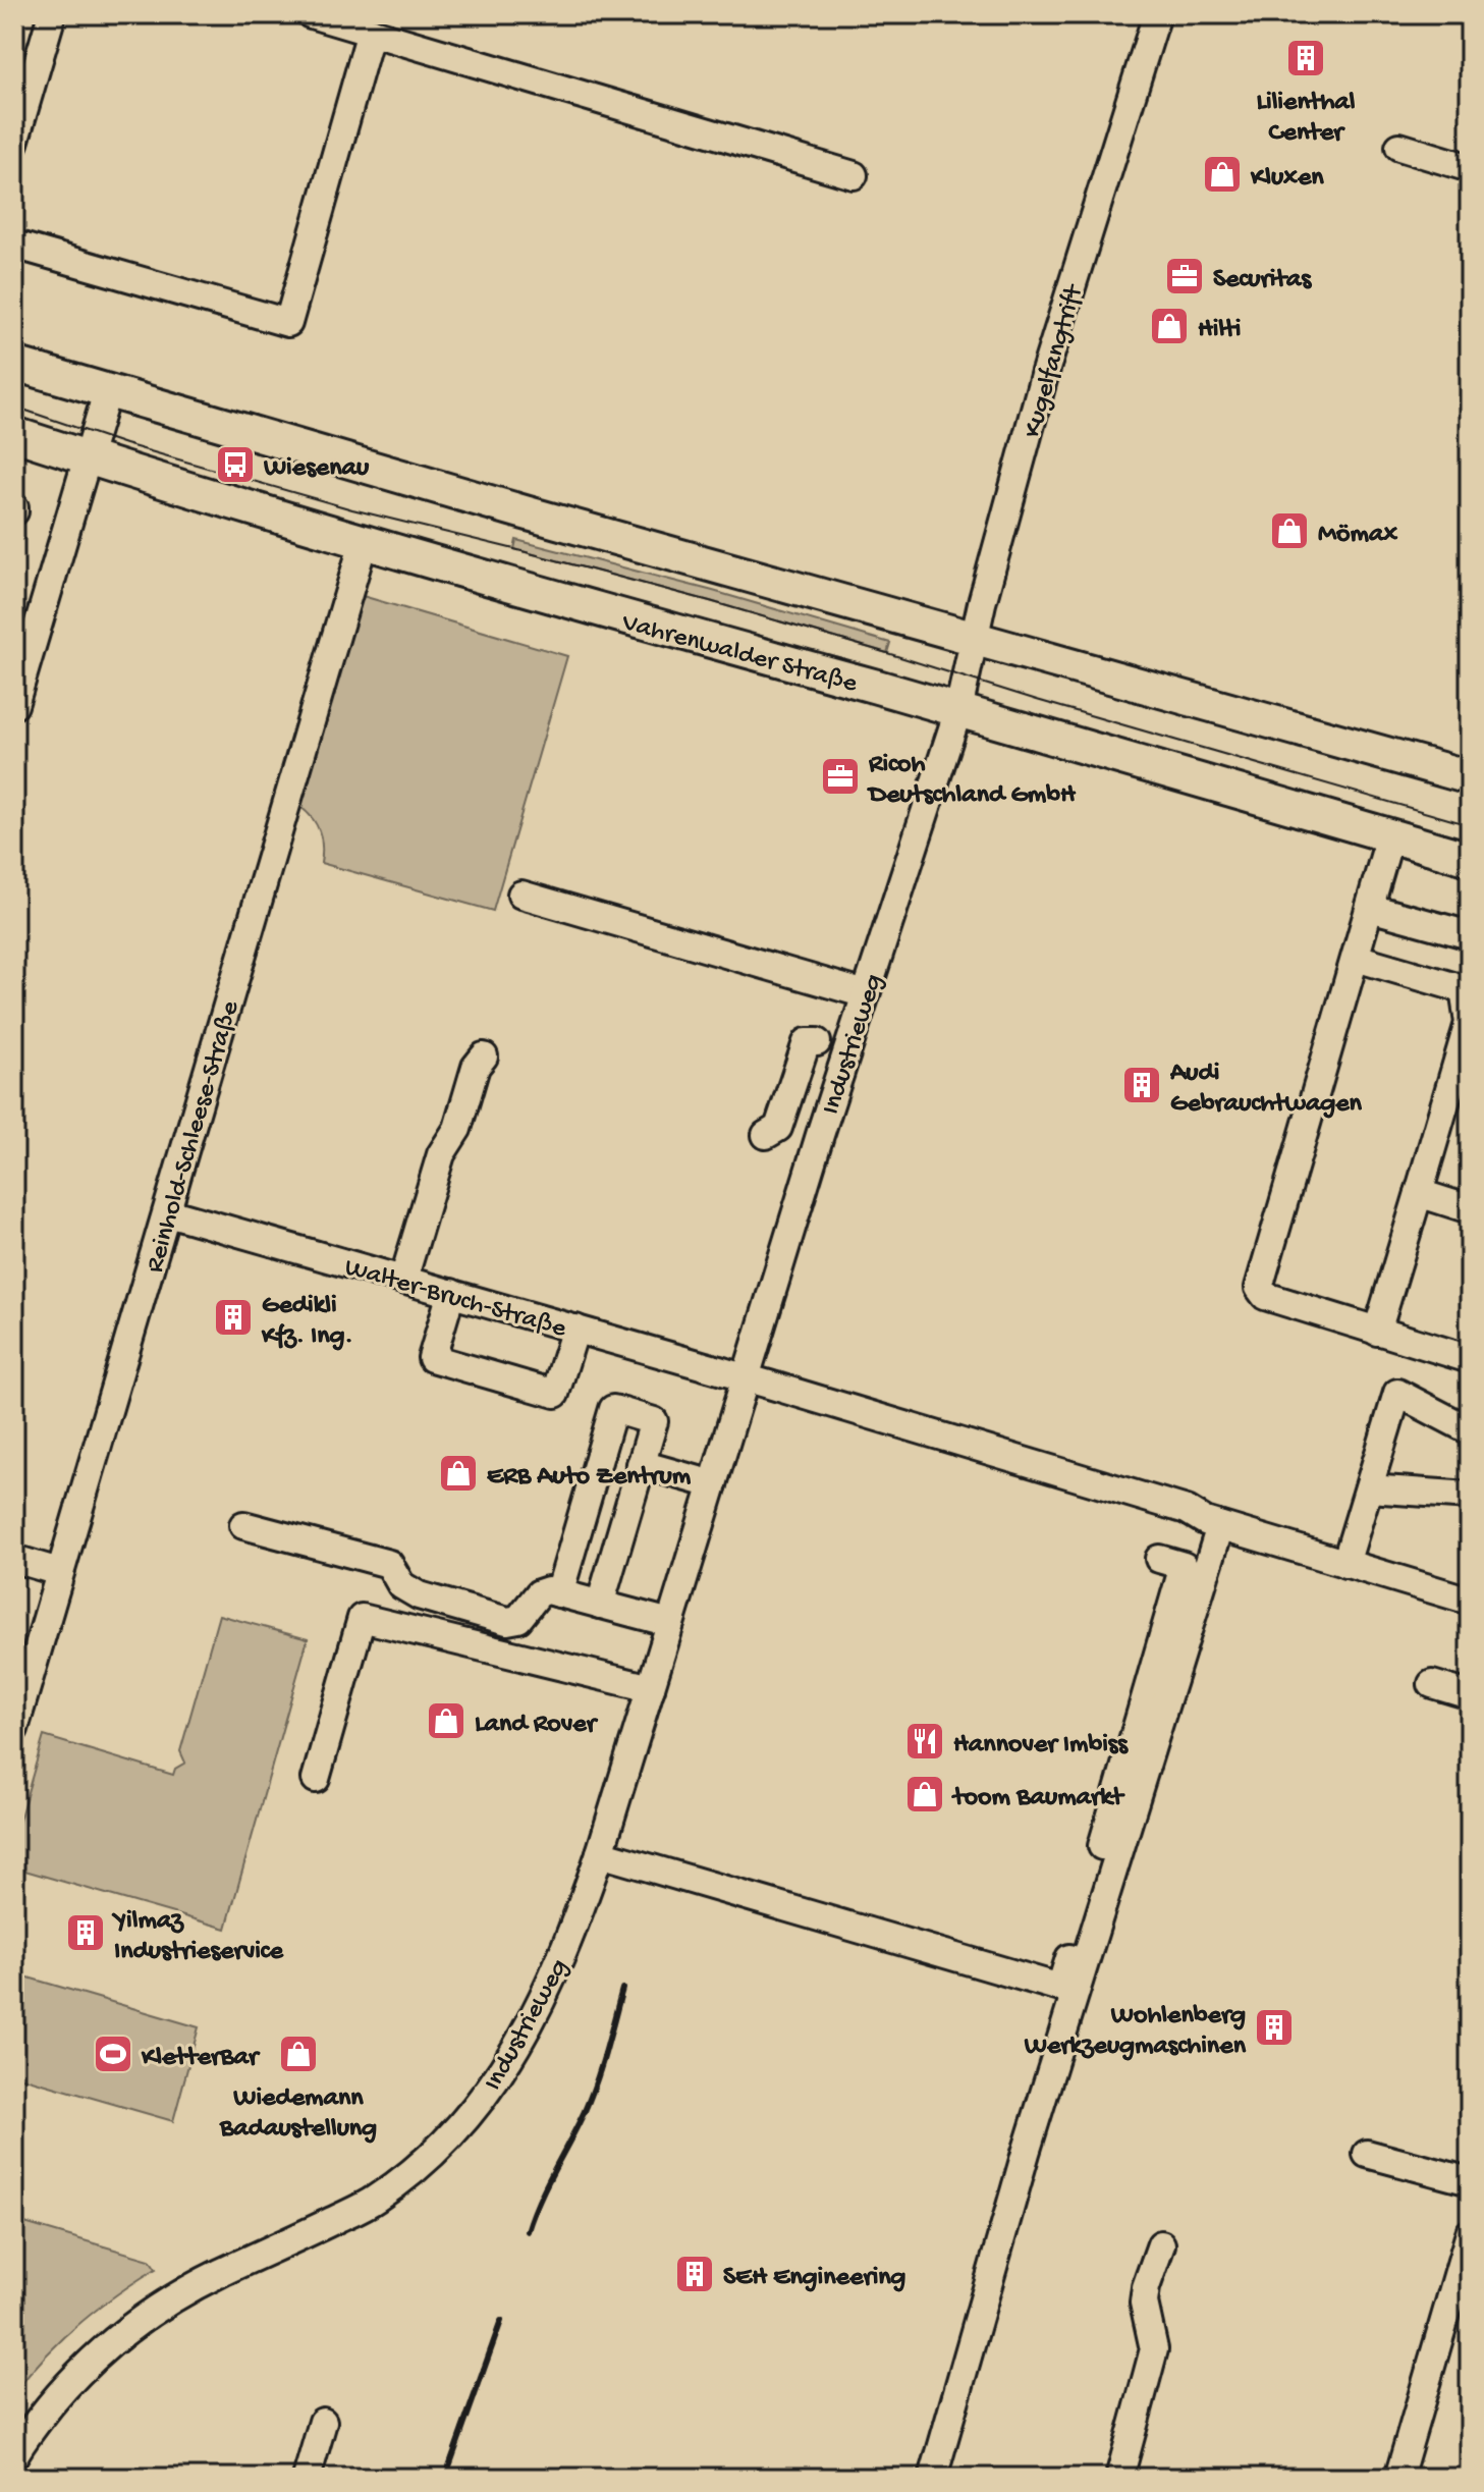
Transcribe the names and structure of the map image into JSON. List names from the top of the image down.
{
  "streets": {
    "main road": ["Vahrenwalder Straße"],
    "street": [
      "Kugelfangtrift",
      "Industrieweg",
      "Reinhold-Schleese-Straße",
      "Walter-Bruch-Straße"
    ]
  },
  "crossings": [
    ["Kugelfangtrift", "Vahrenwalder Straße"],
    ["Kugelfangtrift", "Industrieweg"],
    ["Vahrenwalder Straße", "Industrieweg"],
    ["Vahrenwalder Straße", "Reinhold-Schleese-Straße"],
    ["Industrieweg", "Walter-Bruch-Straße"],
    ["Reinhold-Schleese-Straße", "Walter-Bruch-Straße"]
  ],
  "places": {
    "building": [
      "Lilienthal Center",
      "Audi Gebrauchtwagen",
      "Gedikli Kfz. Ing.",
      "Yilmaz Industrieservice",
      "Wohlenberg Werkzeugmaschinen",
      "SEH Engineering"
    ],
    "shop": [
      "Kluxen",
      "Hilti",
      "Mömax",
      "ERB Auto Zentrum",
      "Land Rover",
      "toom Baumarkt",
      "Wiedemann Badaustellung"
    ],
    "office": ["Securitas", "Ricoh Deutschland GmbH"],
    "bus stop": ["Wiesenau"],
    "restaurant": ["Hannover Imbiss"],
    "sports": ["KletterBar"]
  }
}
